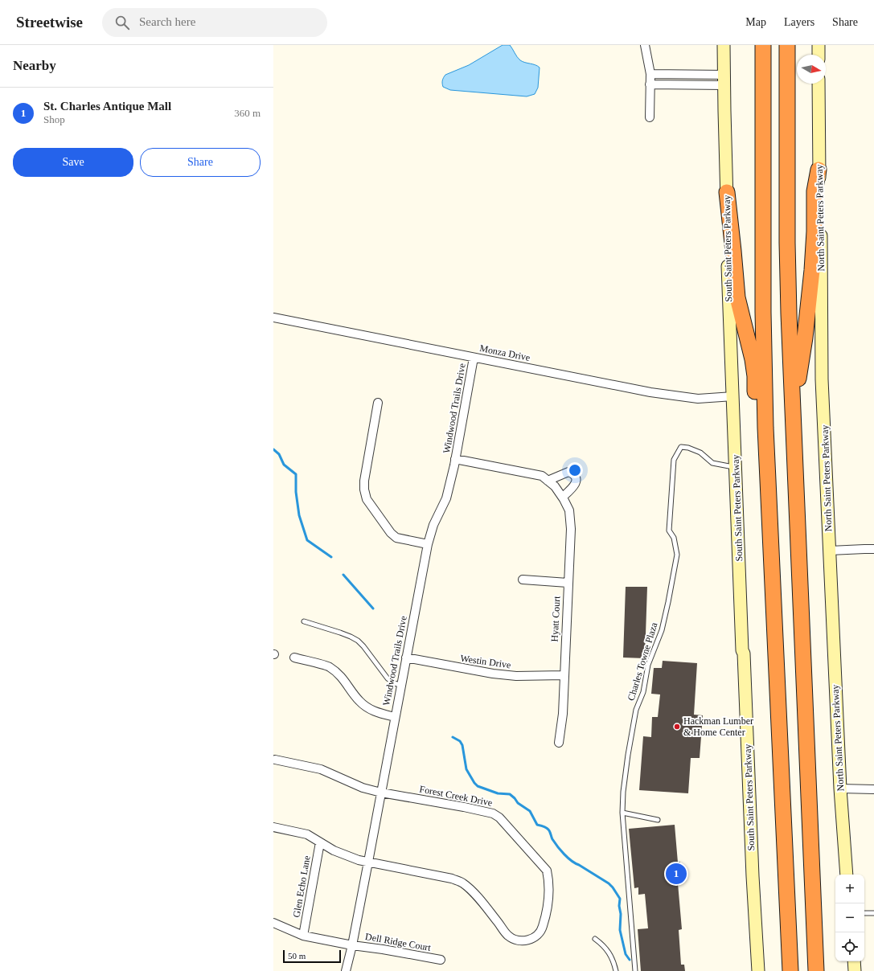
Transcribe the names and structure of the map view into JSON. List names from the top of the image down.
{
  "streets": {
    "main road": ["North Saint Peters Parkway", "South Saint Peters Parkway"],
    "street": [
      "Monza Drive",
      "Windwood Trails Drive",
      "Hyatt Court",
      "Westin Drive",
      "Forest Creek Drive",
      "Glen Echo Lane",
      "Dell Ridge Court"
    ],
    "lane": ["Charles Towne Plaza"]
  },
  "crossings": [
    ["South Saint Peters Parkway", "Monza Drive"],
    ["South Saint Peters Parkway", "Charles Towne Plaza"],
    ["Monza Drive", "Windwood Trails Drive"],
    ["Windwood Trails Drive", "Hyatt Court"],
    ["Windwood Trails Drive", "Westin Drive"],
    ["Windwood Trails Drive", "Forest Creek Drive"],
    ["Windwood Trails Drive", "Dell Ridge Court"],
    ["Hyatt Court", "Westin Drive"],
    ["Forest Creek Drive", "Glen Echo Lane"],
    ["Glen Echo Lane", "Dell Ridge Court"]
  ],
  "places": ["Hackman Lumber & Home Center"],
  "scale_bar": "50 m",
  "north": "right",
  "page": {
    "header": "Streetwise",
    "search": "Search here",
    "nav": ["Map", "Layers", "Share"],
    "heading": "Nearby",
    "list": [
      {
        "mark": "1",
        "name": "St. Charles Antique Mall",
        "note": "Shop",
        "value": "360 m"
      }
    ],
    "buttons": ["Save", "Share"],
    "pins": "1",
    "map_buttons": ["+", "−"],
    "scale": "50 m"
  }
}
